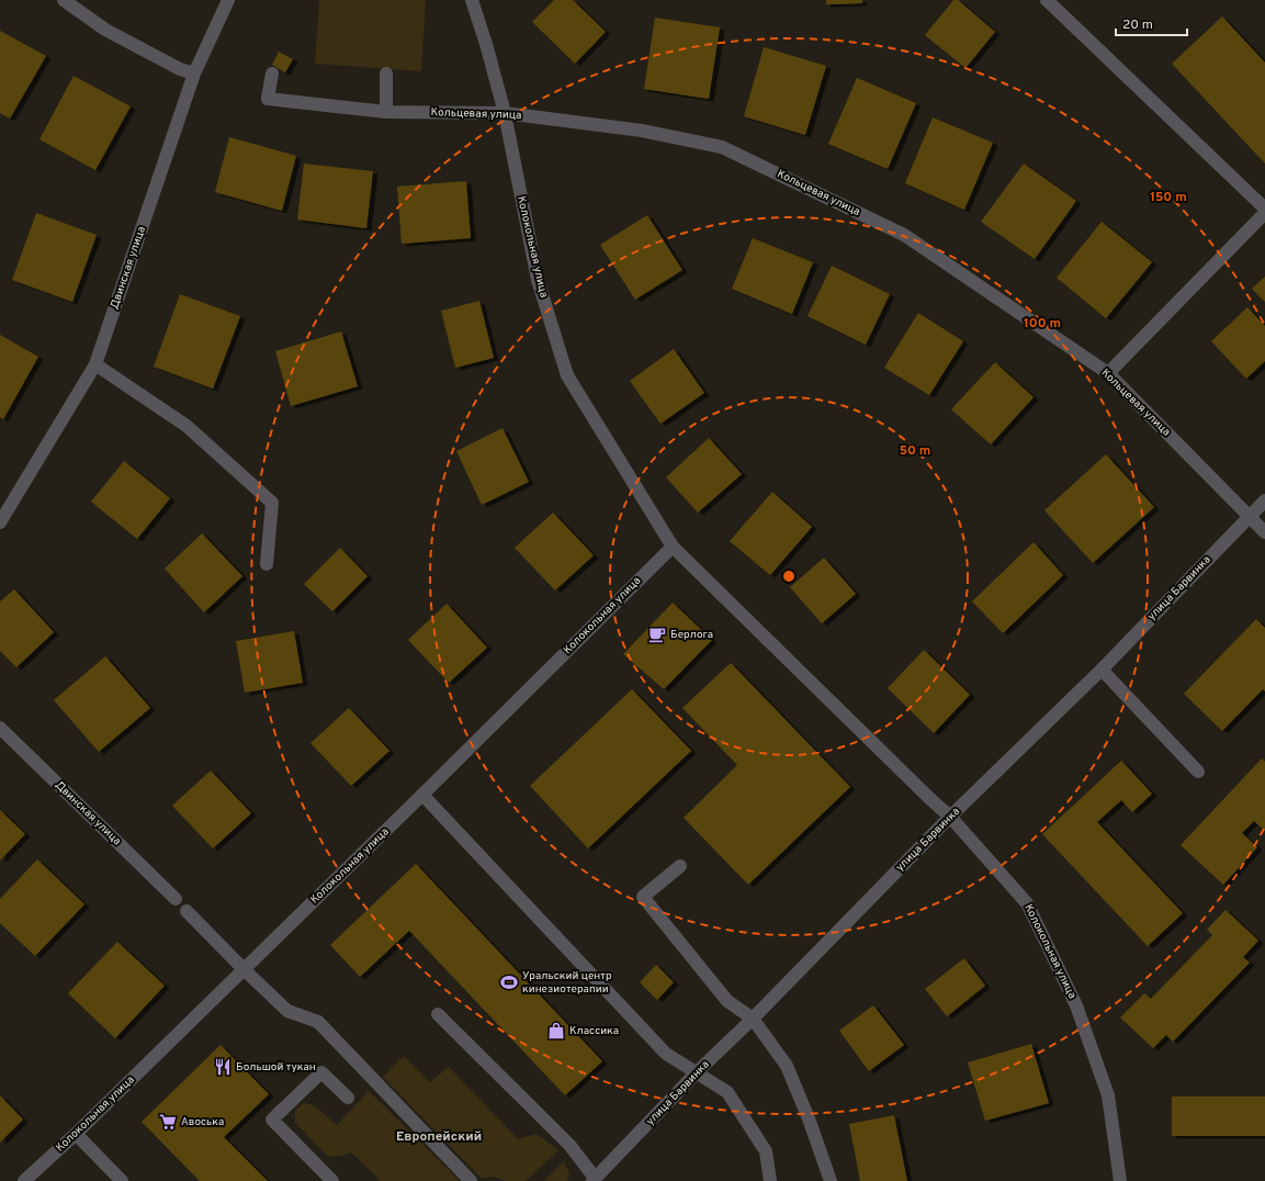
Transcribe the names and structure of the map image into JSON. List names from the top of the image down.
{
  "streets": {
    "street": [
      "Кольцевая улица",
      "Колокольная улица",
      "Двинская улица",
      "улица Барвинка"
    ]
  },
  "crossings": [
    ["Кольцевая улица", "Колокольная улица"],
    ["Кольцевая улица", "улица Барвинка"],
    ["Колокольная улица", "улица Барвинка"]
  ],
  "districts": ["Европейский"],
  "places": {
    "cafe": ["Берлога"],
    "sports": ["Уральский центр кинезиотерапии"],
    "shop": ["Классика"],
    "restaurant": ["Большой тукан"],
    "supermarket": ["Авоська"]
  },
  "scale_bar": "20 m",
  "rings": ["150 m", "100 m", "50 m"]
}
